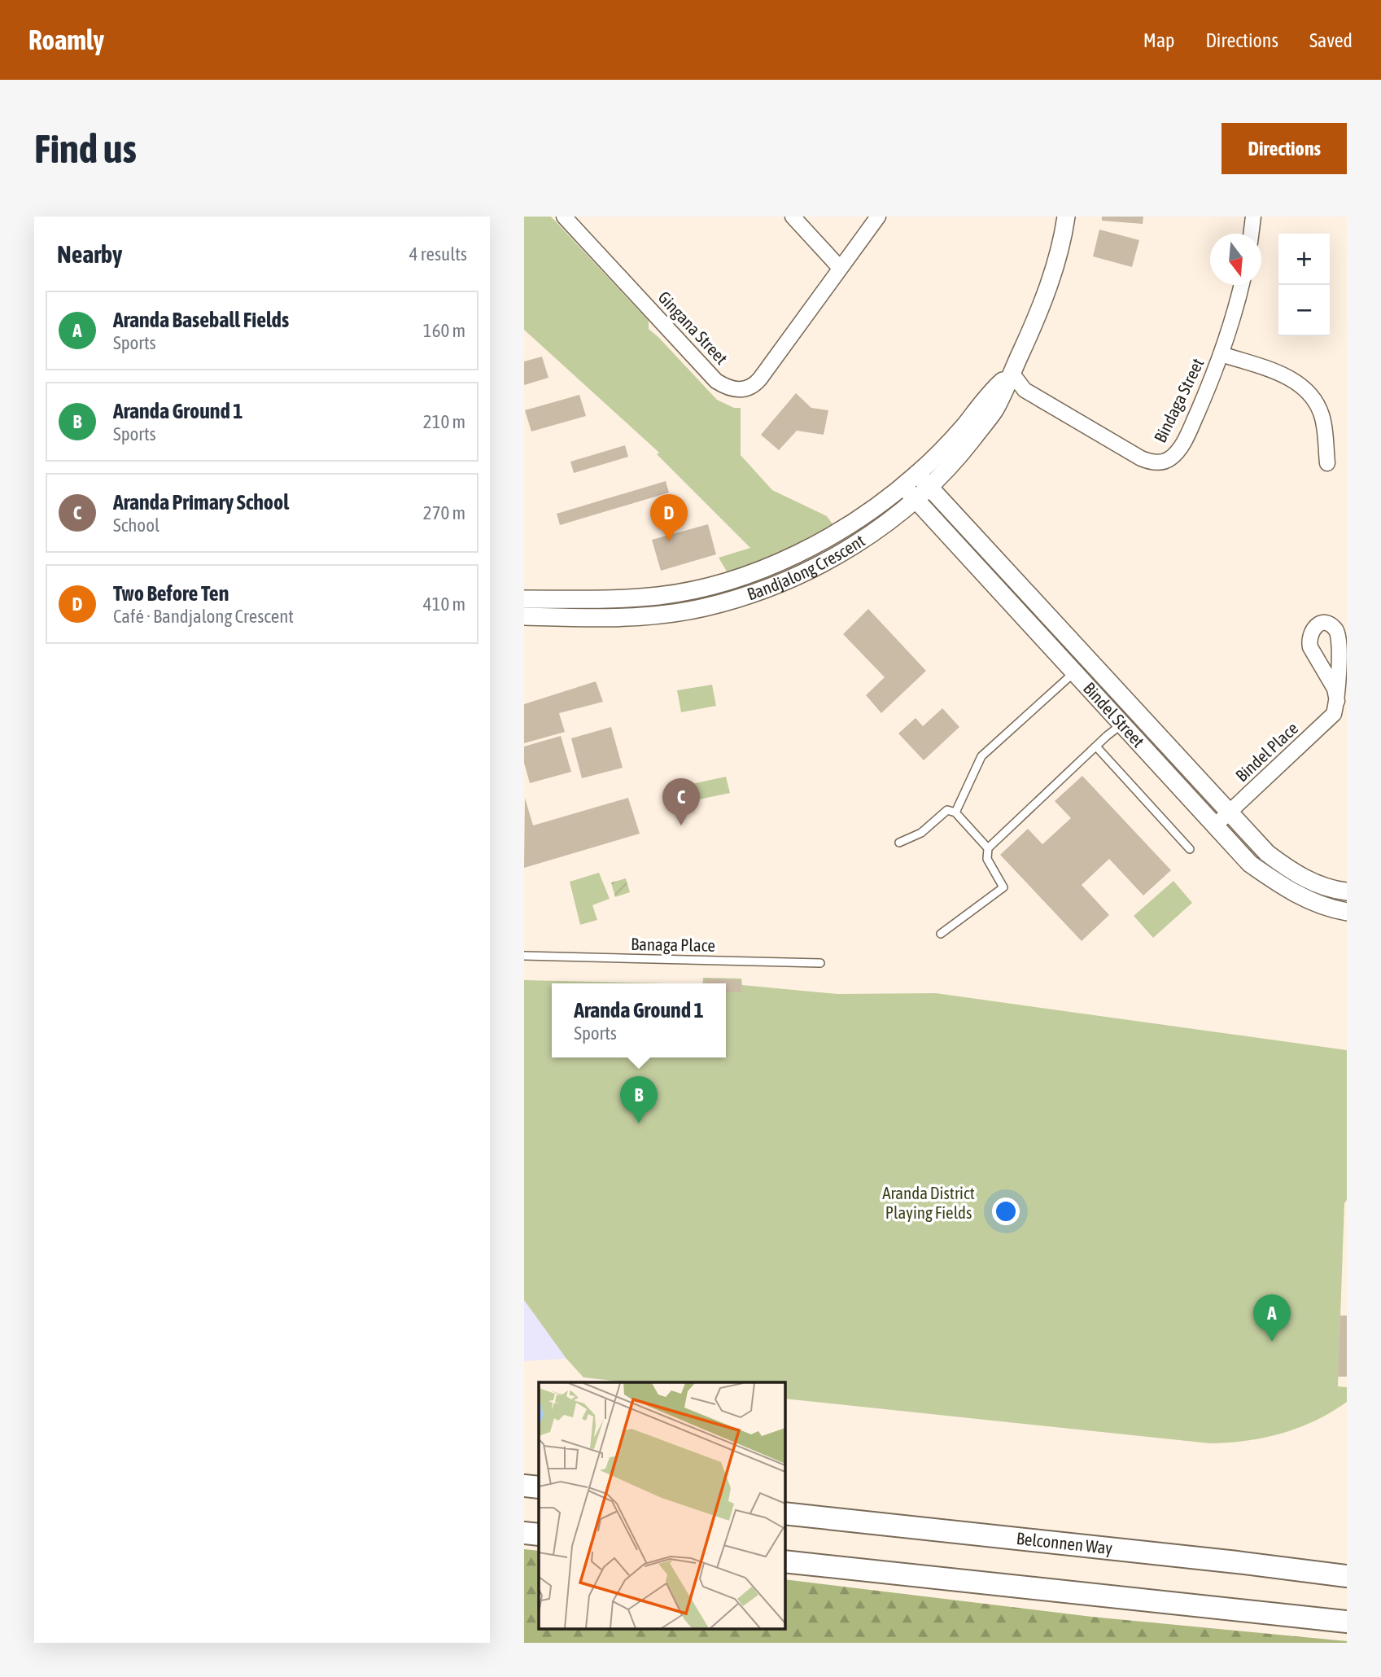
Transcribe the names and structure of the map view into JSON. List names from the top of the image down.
{
  "streets": {
    "main road": ["Belconnen Way"],
    "street": [
      "Gingana Street",
      "Bindaga Street",
      "Bandjalong Crescent",
      "Bindel Street",
      "Bindel Place"
    ],
    "lane": ["Banaga Place"]
  },
  "crossings": [
    ["Bindaga Street", "Bandjalong Crescent"],
    ["Bandjalong Crescent", "Bindel Street"],
    ["Bindel Street", "Bindel Place"]
  ],
  "parks": ["Aranda District Playing Fields"],
  "north": "bottom",
  "page": {
    "header": "Roamly",
    "nav": ["Map", "Directions", "Saved"],
    "buttons": "Directions",
    "title": "Find us",
    "heading": ["Nearby", "4 results"],
    "map_buttons": ["+", "−"],
    "list": [
      {
        "mark": "A",
        "name": "Aranda Baseball Fields",
        "note": "Sports",
        "value": "160 m"
      },
      {
        "mark": "B",
        "name": "Aranda Ground 1",
        "note": "Sports",
        "value": "210 m"
      },
      {
        "mark": "C",
        "name": "Aranda Primary School",
        "note": "School",
        "value": "270 m"
      },
      {
        "mark": "D",
        "name": "Two Before Ten",
        "note": "Café · Bandjalong Crescent",
        "value": "410 m"
      }
    ],
    "pins": [
      "D",
      "C",
      "B",
      "A"
    ],
    "popup": ["Aranda Ground 1", "Sports"]
  }
}
